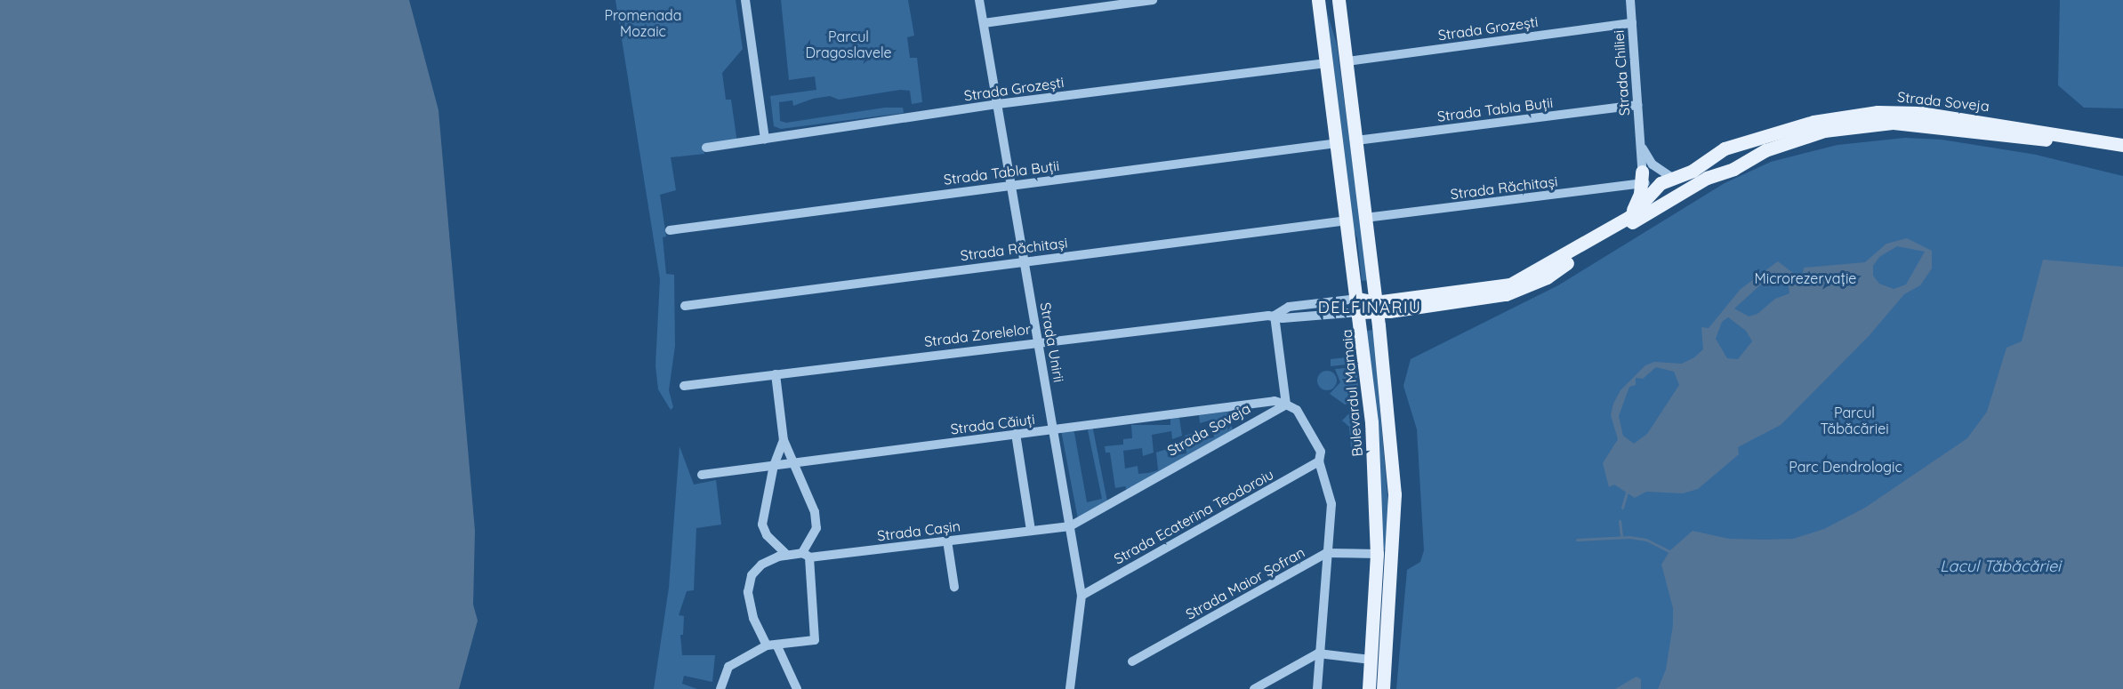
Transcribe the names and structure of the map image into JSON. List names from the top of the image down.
{
  "streets": {
    "main road": ["Strada Soveja", "Bulevardul Mamaia"],
    "street": [
      "Strada Grozești",
      "Strada Chiliei",
      "Strada Tabla Buții",
      "Strada Răchitași",
      "Strada Zorelelor",
      "Strada Unirii",
      "Strada Căiuți",
      "Strada Ecaterina Teodoroiu",
      "Strada Cașin",
      "Strada Maior Șofran"
    ]
  },
  "crossings": [
    ["Strada Grozești", "Strada Chiliei"],
    ["Strada Grozești", "Strada Unirii"],
    ["Strada Grozești", "Bulevardul Mamaia"],
    ["Strada Chiliei", "Strada Soveja"],
    ["Strada Chiliei", "Strada Tabla Buții"],
    ["Strada Chiliei", "Strada Răchitași"],
    ["Strada Soveja", "Strada Răchitași"],
    ["Strada Soveja", "Strada Unirii"],
    ["Strada Soveja", "Strada Căiuți"],
    ["Strada Soveja", "Strada Cașin"],
    ["Strada Tabla Buții", "Strada Unirii"],
    ["Strada Tabla Buții", "Bulevardul Mamaia"],
    ["Strada Răchitași", "Strada Unirii"],
    ["Strada Răchitași", "Bulevardul Mamaia"],
    ["Strada Zorelelor", "Strada Unirii"],
    ["Strada Zorelelor", "Bulevardul Mamaia"],
    ["Strada Unirii", "Strada Căiuți"],
    ["Strada Unirii", "Strada Ecaterina Teodoroiu"],
    ["Strada Unirii", "Strada Cașin"],
    ["Bulevardul Mamaia", "Strada Maior Șofran"]
  ],
  "districts": ["DELFINARIU"],
  "water": ["Lacul Tăbăcăriei"],
  "parks": [
    "Promenada Mozaic",
    "Parcul Dragoslavele",
    "Microrezervație",
    "Parcul Tăbăcăriei",
    "Parc Dendrologic"
  ]
}
